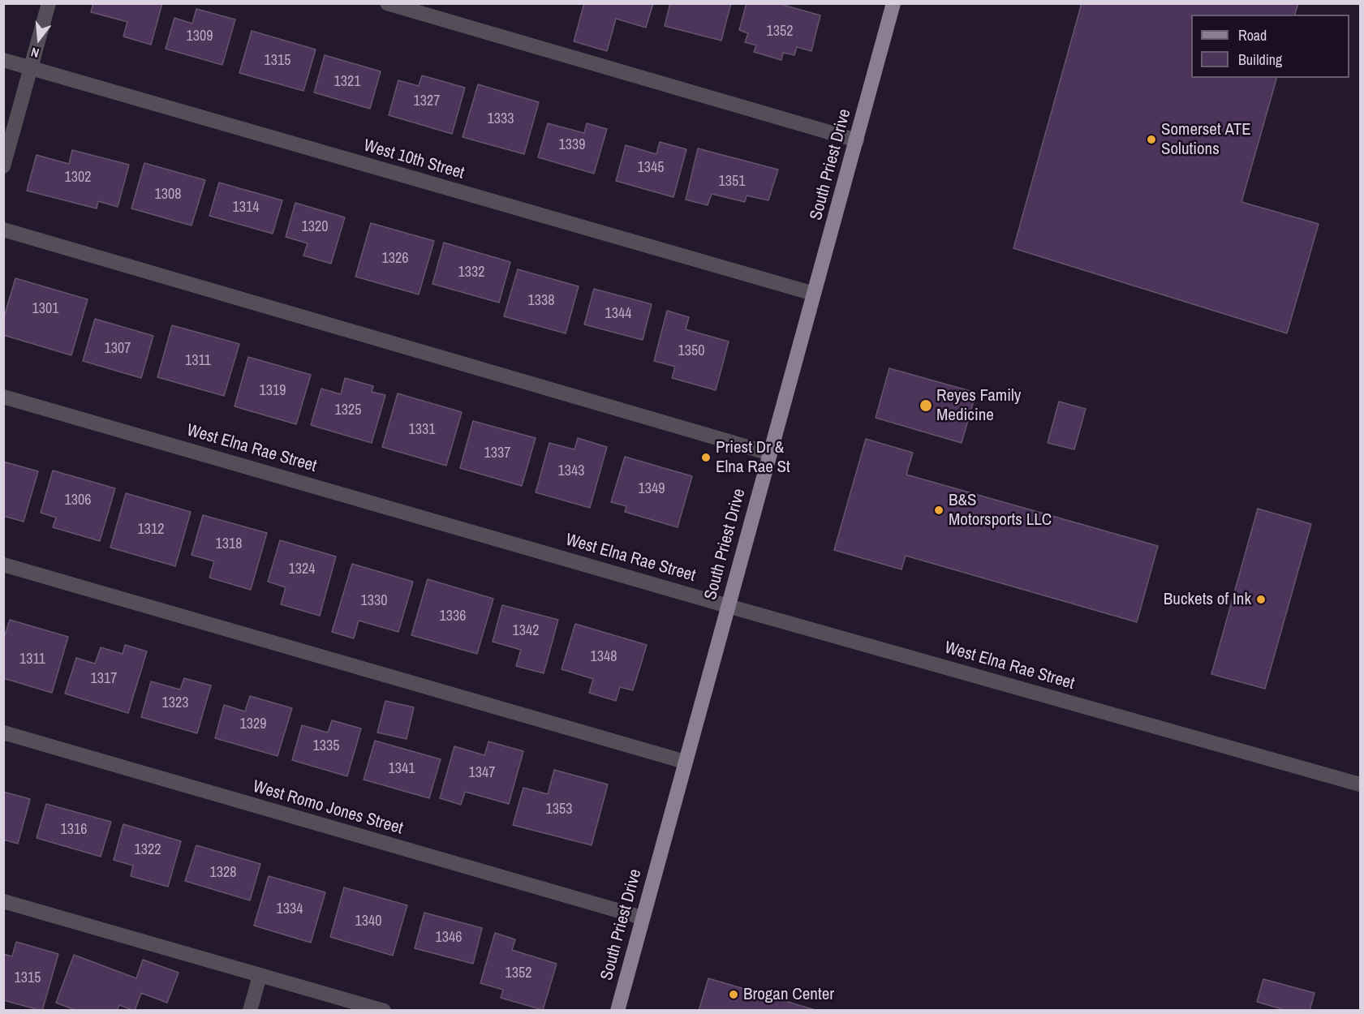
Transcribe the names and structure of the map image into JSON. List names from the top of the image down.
{
  "streets": {
    "main road": ["South Priest Drive"],
    "street": ["West 10th Street", "West Elna Rae Street", "West Romo Jones Street"]
  },
  "crossings": [
    ["West 10th Street", "South Priest Drive"],
    ["South Priest Drive", "West Elna Rae Street"],
    ["South Priest Drive", "West Romo Jones Street"]
  ],
  "places": [
    "Somerset ATE Solutions",
    "Reyes Family Medicine",
    "Priest Dr & Elna Rae St",
    "B&S Motorsports LLC",
    "Buckets of Ink",
    "Brogan Center"
  ],
  "house_numbers": [
    "1352",
    "1309",
    "1315",
    "1321",
    "1327",
    "1333",
    "1339",
    "1345",
    "1302",
    "1351",
    "1308",
    "1314",
    "1320",
    "1326",
    "1332",
    "1338",
    "1301",
    "1344",
    "1307",
    "1350",
    "1311",
    "1319",
    "1325",
    "1331",
    "1337",
    "1343",
    "1349",
    "1306",
    "1312",
    "1318",
    "1324",
    "1330",
    "1336",
    "1342",
    "1348",
    "1311",
    "1317",
    "1323",
    "1329",
    "1335",
    "1341",
    "1347",
    "1353",
    "1316",
    "1322",
    "1328",
    "1334",
    "1340",
    "1346",
    "1352",
    "1315"
  ],
  "legend": ["Road", "Building"],
  "north": "bottom"
}
